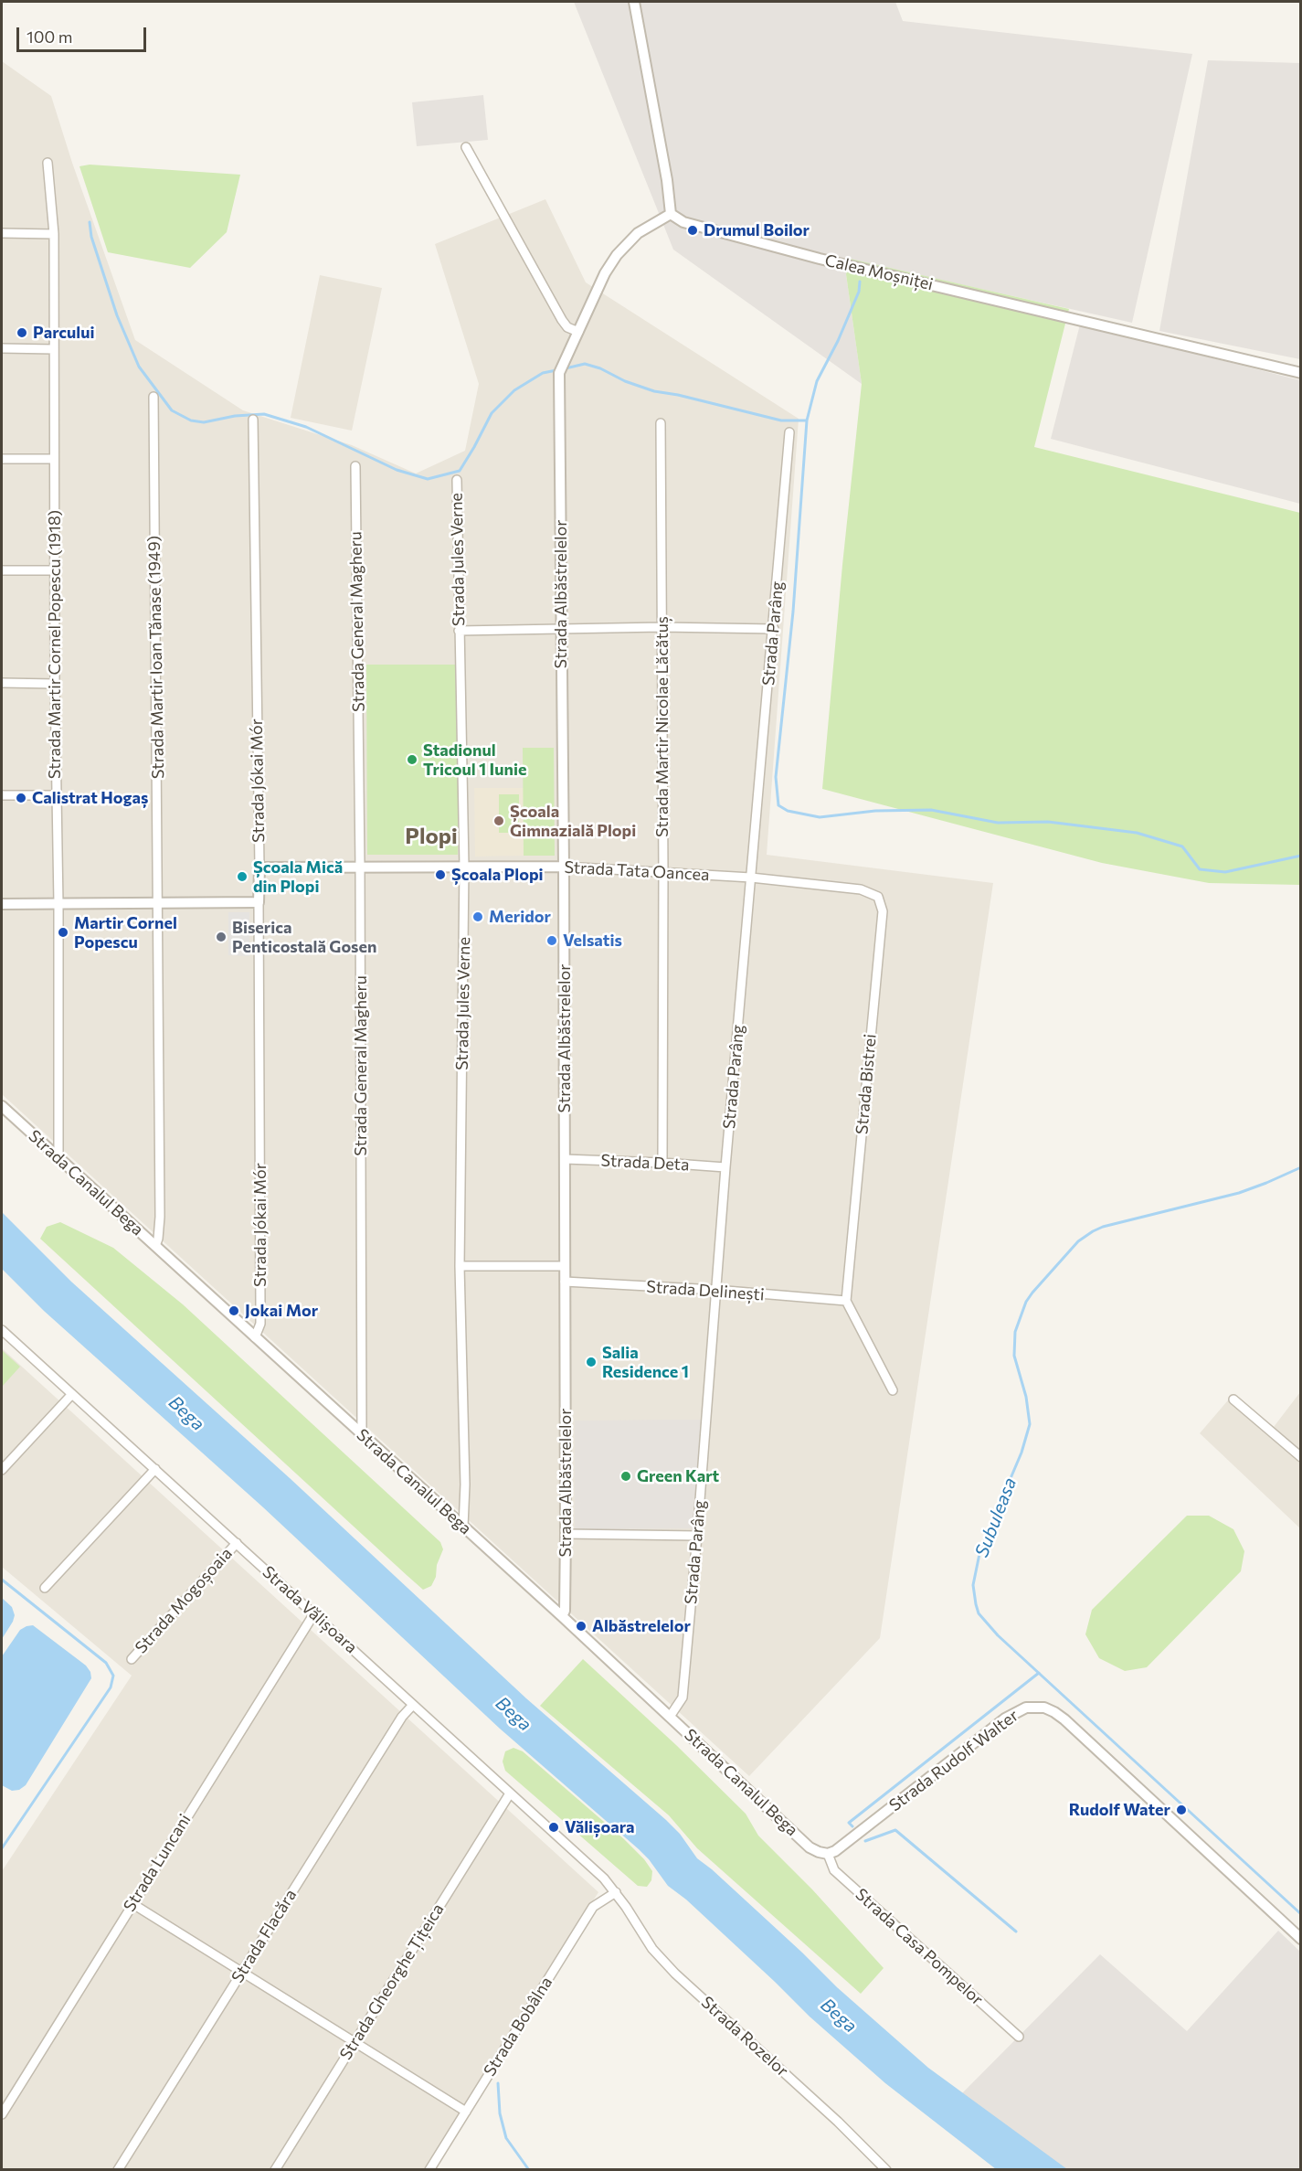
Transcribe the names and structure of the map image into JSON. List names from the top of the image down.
{
  "streets": {
    "street": [
      "Calea Moșniței",
      "Strada Jules Verne",
      "Strada Albăstrelelor",
      "Strada General Magheru",
      "Strada Parâng",
      "Strada Martir Cornel Popescu (1918)",
      "Strada Martir Ioan Tănase (1949)",
      "Strada Martir Nicolae Lăcătuș",
      "Strada Jókai Mór",
      "Strada Tata Oancea",
      "Strada Bistrei",
      "Strada Deta",
      "Strada Canalul Bega",
      "Strada Delinești",
      "Strada Mogoșoaia",
      "Strada Vălișoara",
      "Strada Rudolf Walter",
      "Strada Luncani",
      "Strada Flacăra",
      "Strada Casa Pompelor",
      "Strada Gheorghe Țițeica",
      "Strada Bobâlna",
      "Strada Rozelor"
    ]
  },
  "crossings": [
    ["Calea Moșniței", "Strada Albăstrelelor"],
    ["Strada Jules Verne", "Strada Tata Oancea"],
    ["Strada Jules Verne", "Strada Canalul Bega"],
    ["Strada Albăstrelelor", "Strada Tata Oancea"],
    ["Strada Albăstrelelor", "Strada Deta"],
    ["Strada Albăstrelelor", "Strada Canalul Bega"],
    ["Strada Albăstrelelor", "Strada Delinești"],
    ["Strada General Magheru", "Strada Tata Oancea"],
    ["Strada General Magheru", "Strada Canalul Bega"],
    ["Strada Parâng", "Strada Tata Oancea"],
    ["Strada Parâng", "Strada Bistrei"],
    ["Strada Parâng", "Strada Deta"],
    ["Strada Parâng", "Strada Canalul Bega"],
    ["Strada Parâng", "Strada Delinești"],
    ["Strada Martir Cornel Popescu (1918)", "Strada Canalul Bega"],
    ["Strada Martir Ioan Tănase (1949)", "Strada Canalul Bega"],
    ["Strada Martir Nicolae Lăcătuș", "Strada Tata Oancea"],
    ["Strada Martir Nicolae Lăcătuș", "Strada Deta"],
    ["Strada Jókai Mór", "Strada Tata Oancea"],
    ["Strada Jókai Mór", "Strada Canalul Bega"],
    ["Strada Tata Oancea", "Strada Bistrei"],
    ["Strada Bistrei", "Strada Delinești"],
    ["Strada Canalul Bega", "Strada Rudolf Walter"],
    ["Strada Canalul Bega", "Strada Casa Pompelor"],
    ["Strada Mogoșoaia", "Strada Vălișoara"],
    ["Strada Vălișoara", "Strada Luncani"],
    ["Strada Vălișoara", "Strada Flacăra"],
    ["Strada Vălișoara", "Strada Gheorghe Țițeica"],
    ["Strada Vălișoara", "Strada Bobâlna"],
    ["Strada Vălișoara", "Strada Rozelor"],
    ["Strada Rudolf Walter", "Strada Casa Pompelor"],
    ["Strada Bobâlna", "Strada Rozelor"]
  ],
  "districts": ["Plopi"],
  "water": ["Bega", "Subuleasa"],
  "places": [
    "Drumul Boilor",
    "Parcului",
    "Stadionul Tricoul 1 Iunie",
    "Calistrat Hogaș",
    "Școala Gimnazială Plopi",
    "Școala Plopi",
    "Școala Mică din Plopi",
    "Meridor",
    "Martir Cornel Popescu",
    "Biserica Penticostală Gosen",
    "Velsatis",
    "Jokai Mor",
    "Salia Residence 1",
    "Green Kart",
    "Albăstrelelor",
    "Rudolf Water",
    "Vălișoara"
  ],
  "scale_bar": "100 m"
}
